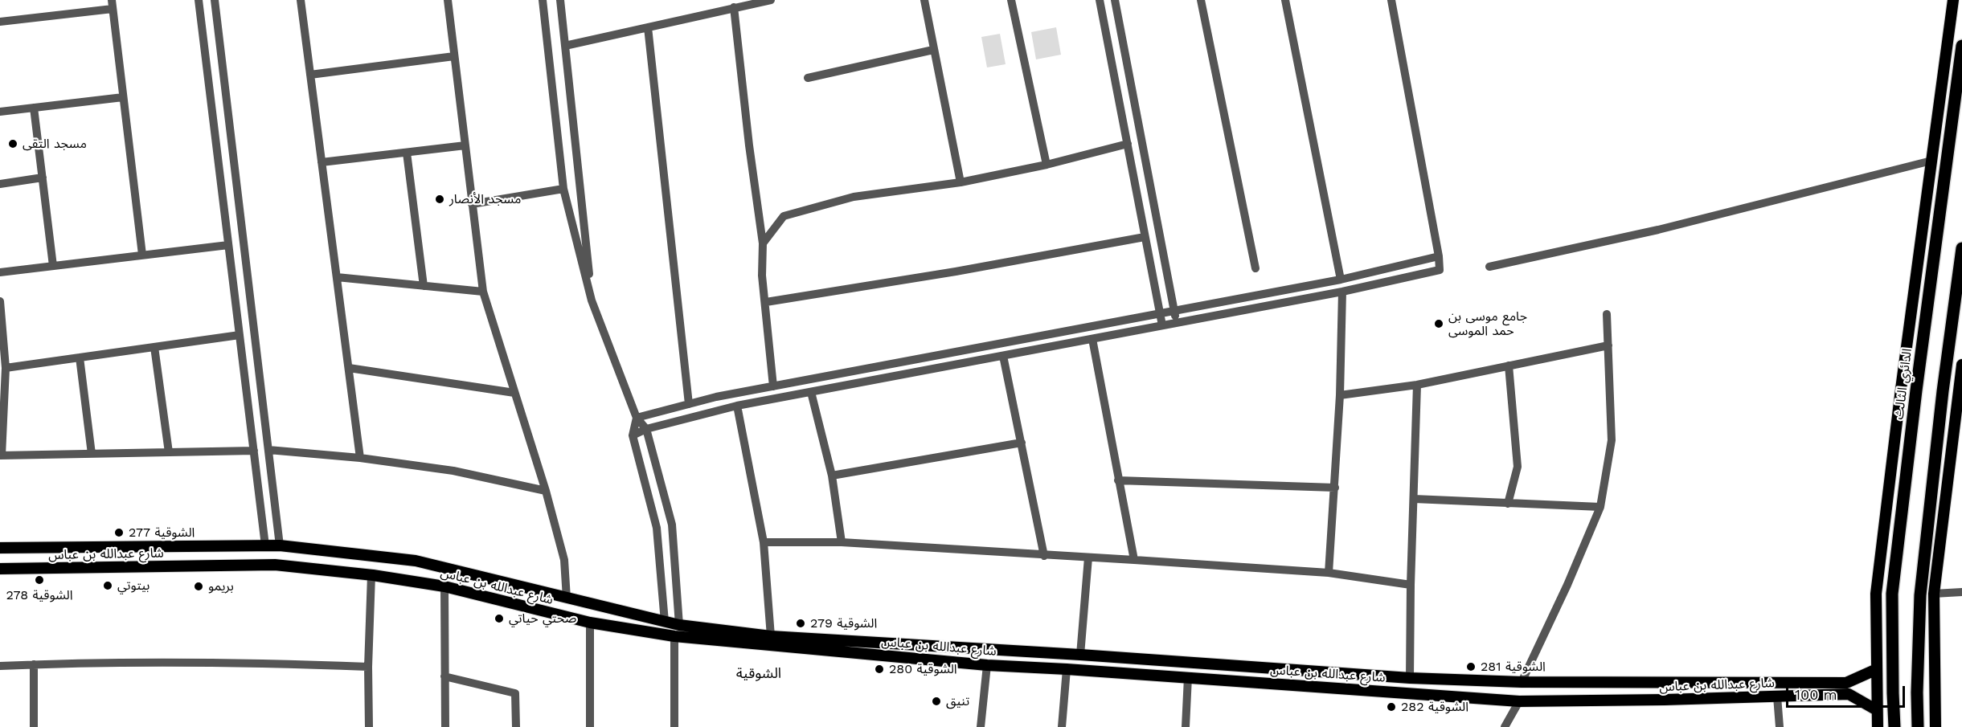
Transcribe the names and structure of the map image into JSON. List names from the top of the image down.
{
  "streets": {
    "highway": ["الدائري الثالث"],
    "main road": ["شارع عبدالله بن عباس"]
  },
  "districts": ["الشوقية"],
  "places": [
    "مسجد التقى",
    "مسجد الأنصار",
    "جامع موسى بن حمد الموسى",
    "الشوقية 277",
    "الشوقية 278",
    "بيتوتي",
    "بريمو",
    "صحتي حياتي",
    "الشوقية 279",
    "الشوقية 281",
    "الشوقية 280",
    "تنيق",
    "الشوقية 282"
  ],
  "scale_bar": "100 m"
}
